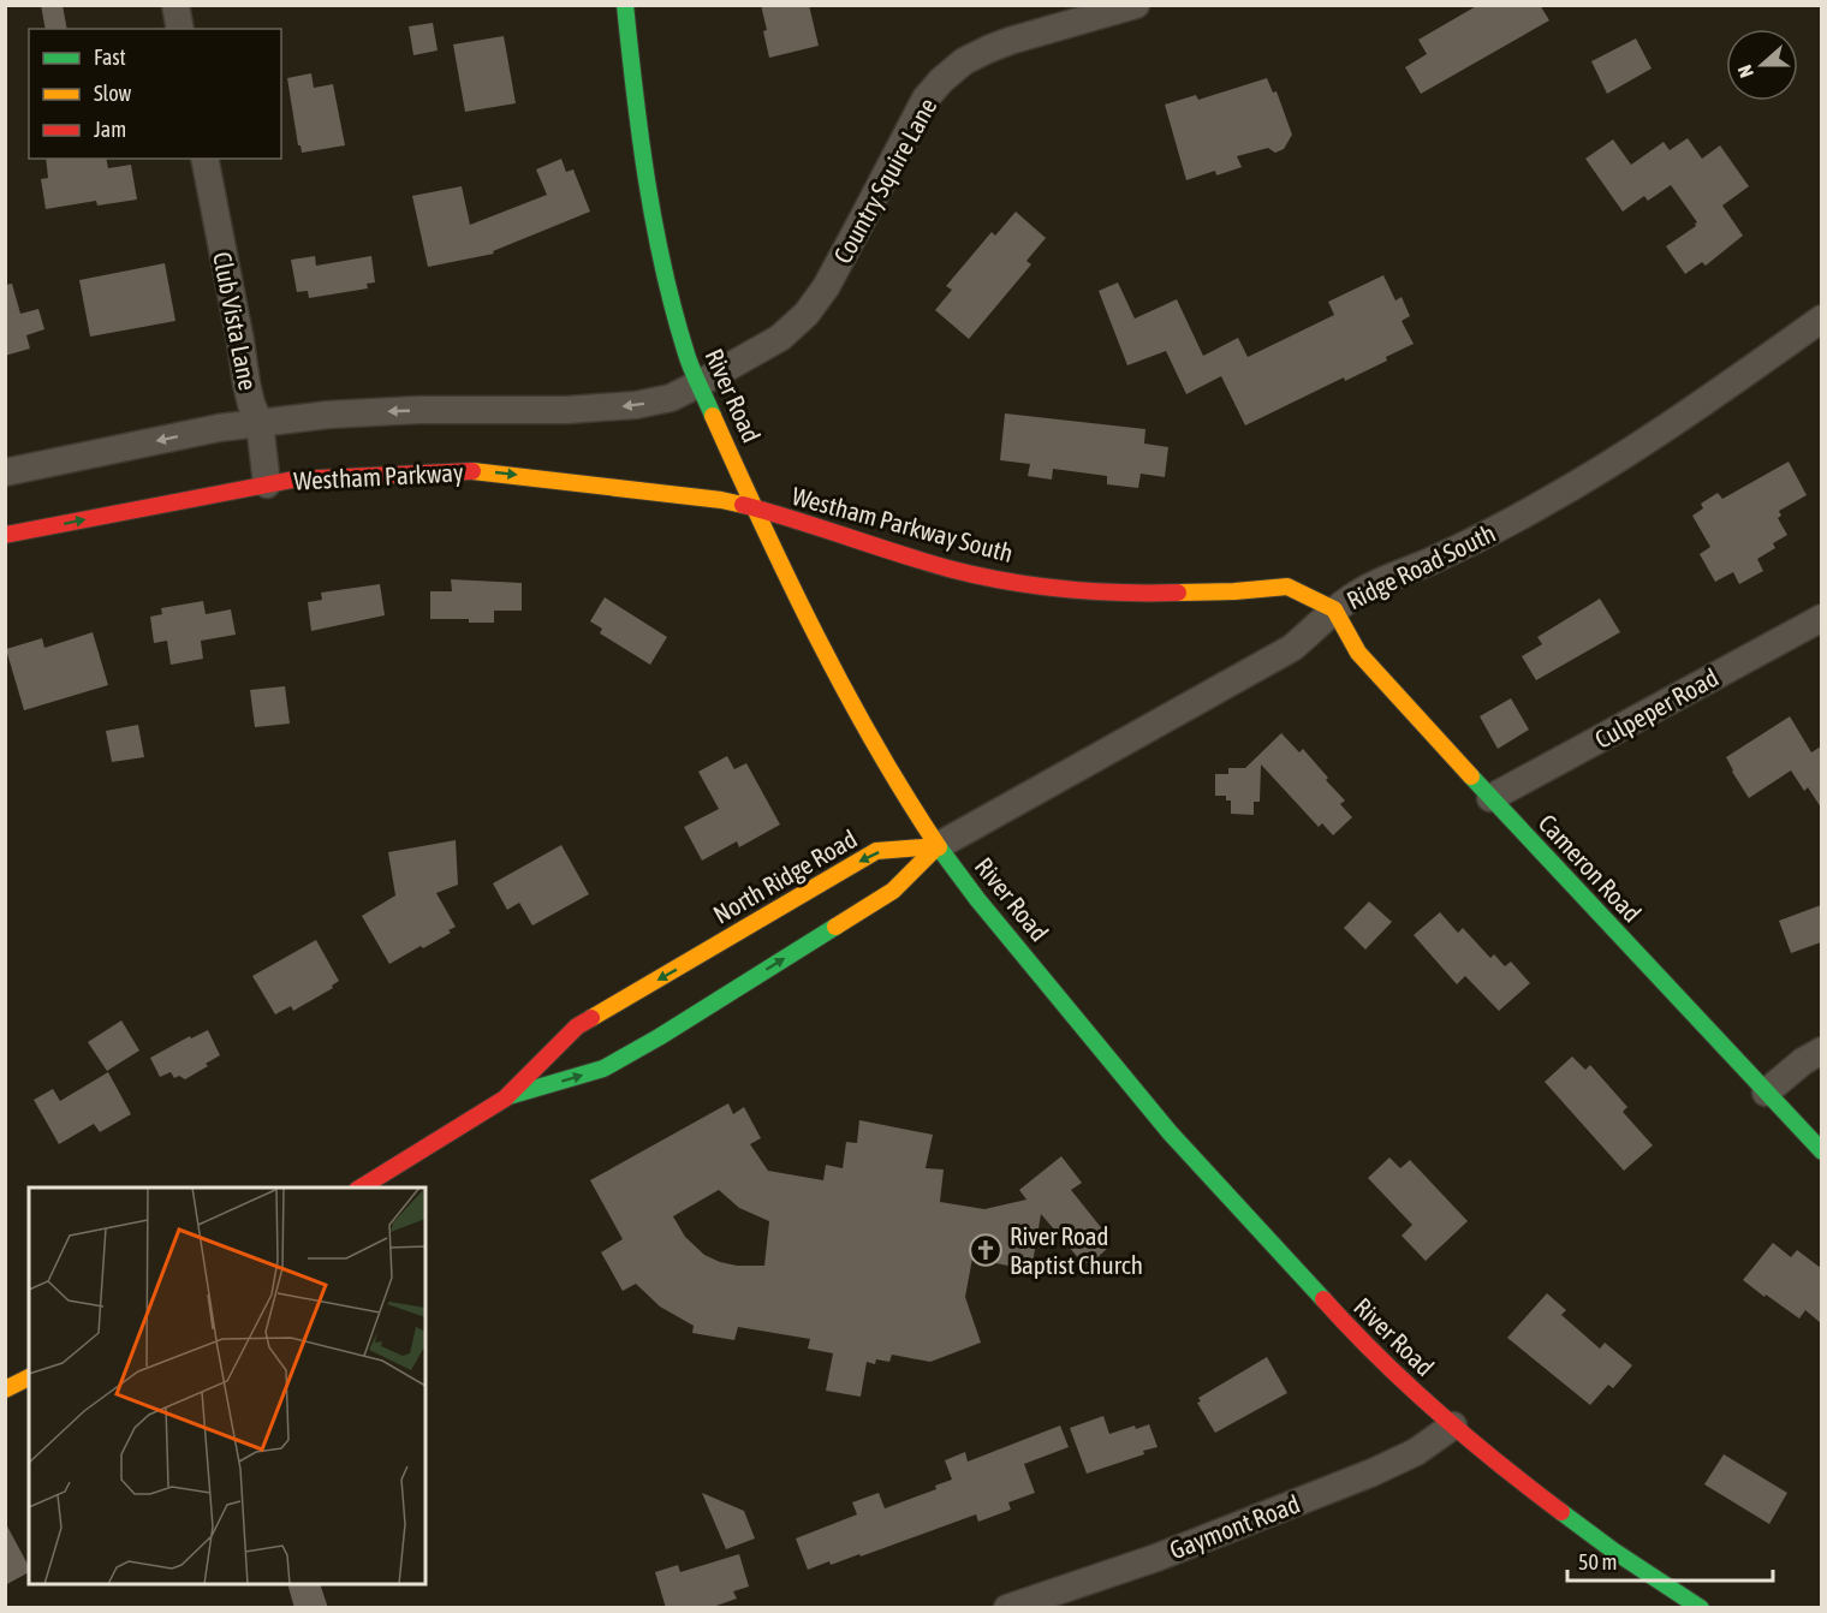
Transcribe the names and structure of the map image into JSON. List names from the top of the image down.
{
  "streets": {
    "main road": [
      "River Road",
      "Westham Parkway",
      "Westham Parkway South",
      "Cameron Road",
      "North Ridge Road"
    ],
    "street": [
      "Country Squire Lane",
      "Club Vista Lane",
      "Ridge Road South",
      "Culpeper Road",
      "Gaymont Road"
    ]
  },
  "crossings": [
    ["Country Squire Lane", "River Road"],
    ["Club Vista Lane", "Westham Parkway"],
    ["River Road", "Westham Parkway"],
    ["River Road", "Westham Parkway South"],
    ["River Road", "Ridge Road South"],
    ["River Road", "North Ridge Road"],
    ["River Road", "Gaymont Road"],
    ["Westham Parkway", "Westham Parkway South"],
    ["Westham Parkway South", "Ridge Road South"],
    ["Westham Parkway South", "Cameron Road"],
    ["Ridge Road South", "Cameron Road"],
    ["Ridge Road South", "North Ridge Road"],
    ["Culpeper Road", "Cameron Road"]
  ],
  "one_way": ["Westham Parkway"],
  "places": {
    "church": ["River Road Baptist Church"]
  },
  "legend": ["Fast", "Slow", "Jam"],
  "scale_bar": "50 m",
  "north": "left"
}
